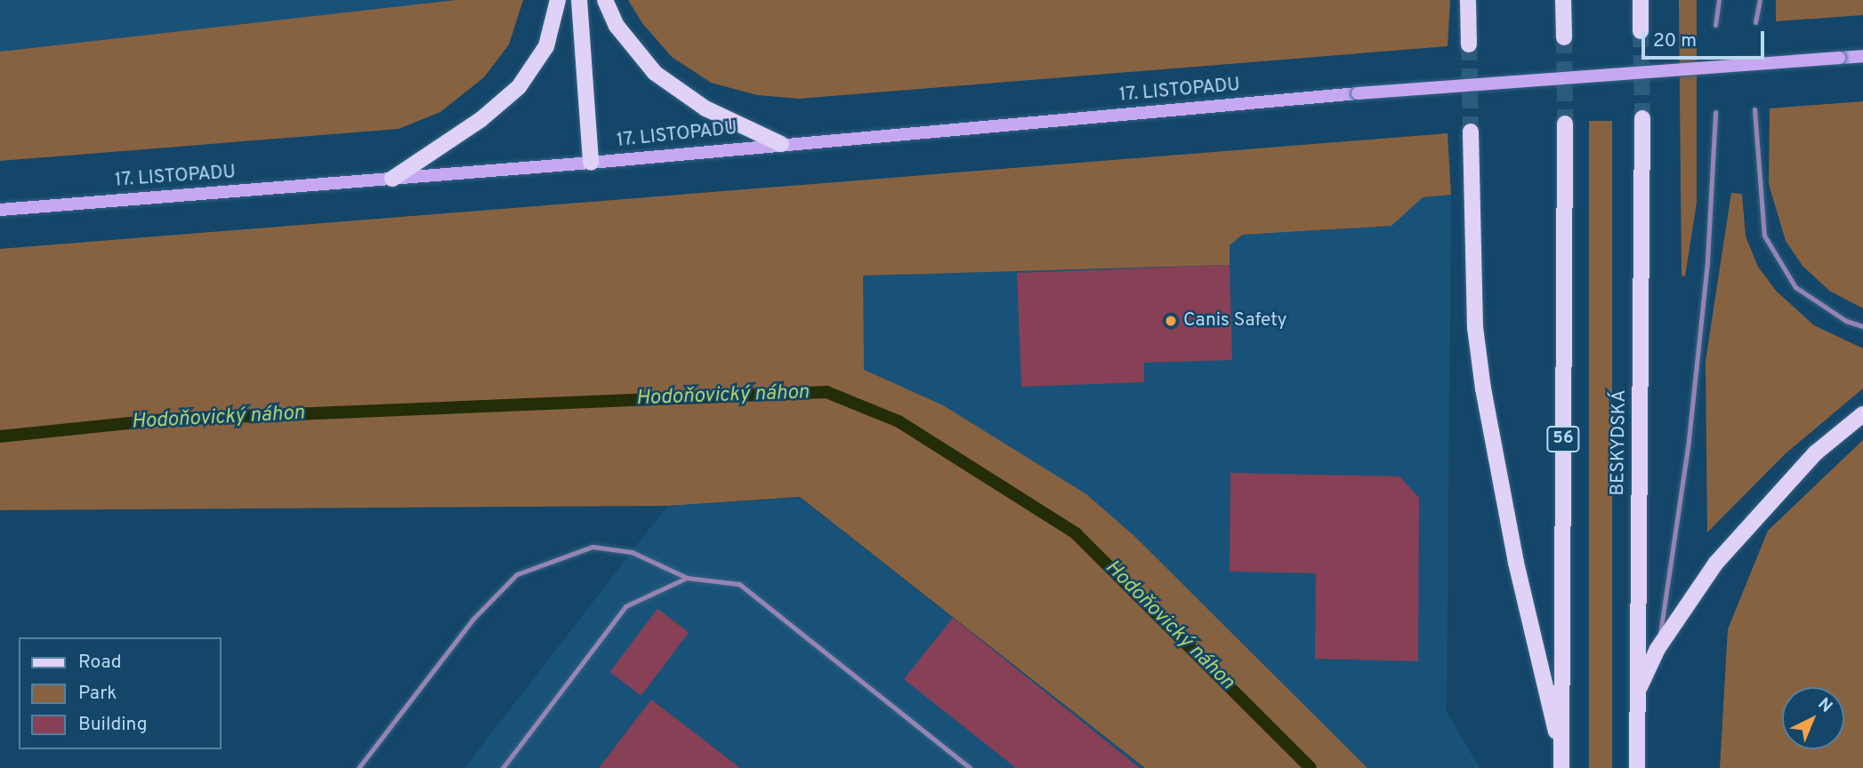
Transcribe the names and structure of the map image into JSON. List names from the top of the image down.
{
  "streets": {
    "main road": ["17. LISTOPADU", "56", "BESKYDSKÁ"]
  },
  "water": ["Hodoňovický náhon"],
  "places": ["Canis Safety"],
  "legend": ["Road", "Park", "Building"],
  "scale_bar": "20 m",
  "north": "top right"
}
